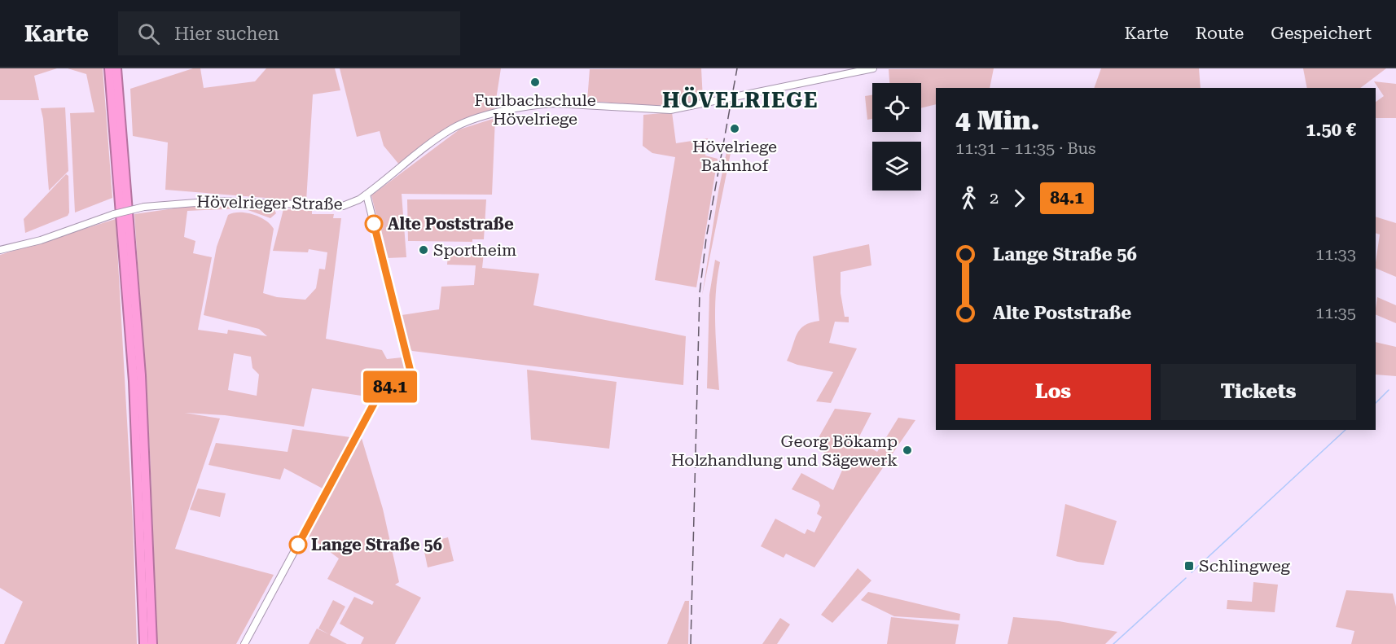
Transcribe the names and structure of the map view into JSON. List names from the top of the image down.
{
  "streets": {
    "main road": ["Hövelrieger Straße"]
  },
  "districts": ["HÖVELRIEGE"],
  "places": {
    "other": [
      "Furlbachschule Hövelriege",
      "Hövelriege Bahnhof",
      "Alte Poststraße",
      "Sportheim",
      "Georg Bökamp Holzhandlung und Sägewerk",
      "Lange Straße 56"
    ],
    "transit": ["Schlingweg"]
  },
  "lines": ["bus line 84.1"],
  "page": {
    "header": "Karte",
    "search": "Hier suchen",
    "nav": ["Karte", "Route", "Gespeichert"],
    "on_map": "84.1",
    "heading": ["4 Min.", "11:31 – 11:35 · Bus", "1.50 €"],
    "legs": ["2", "84.1"],
    "list": [
      {
        "name": "Lange Straße 56",
        "value": "11:33"
      },
      {
        "name": "Alte Poststraße",
        "value": "11:35"
      }
    ],
    "buttons": ["Los", "Tickets"]
  }
}
